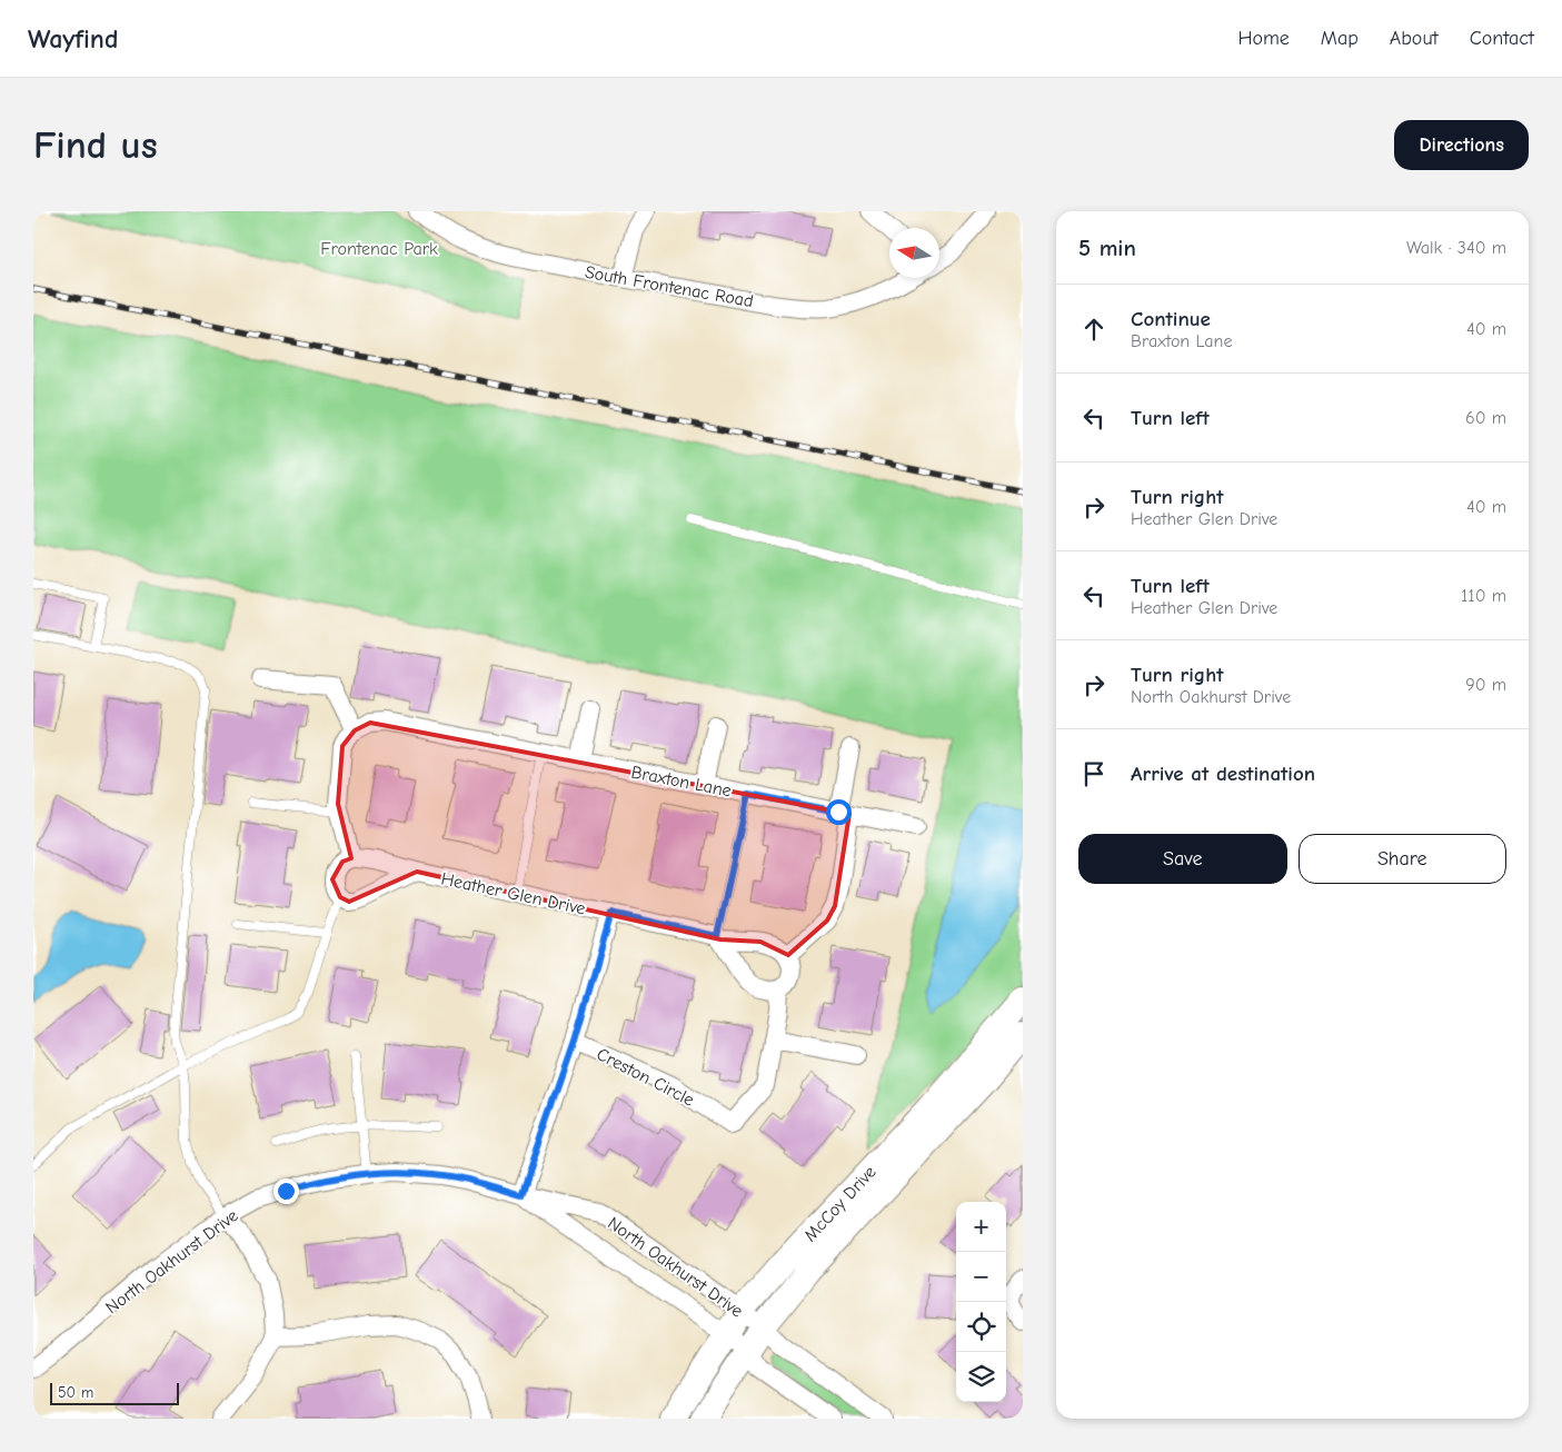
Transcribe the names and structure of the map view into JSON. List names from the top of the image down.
{
  "streets": {
    "street": [
      "South Frontenac Road",
      "Braxton Lane",
      "Heather Glen Drive",
      "Creston Circle",
      "McCoy Drive",
      "North Oakhurst Drive"
    ]
  },
  "crossings": [
    ["Heather Glen Drive", "Creston Circle"],
    ["Heather Glen Drive", "North Oakhurst Drive"],
    ["McCoy Drive", "North Oakhurst Drive"]
  ],
  "parks": ["Frontenac Park"],
  "scale_bar": "50 m",
  "north": "left",
  "page": {
    "header": "Wayfind",
    "nav": [
      "Home",
      "Map",
      "About",
      "Contact"
    ],
    "buttons": [
      "Directions",
      ["Save", "Share"]
    ],
    "title": "Find us",
    "heading": ["5 min", "Walk · 340 m"],
    "list": [
      ["Continue", "Braxton Lane", "40 m"],
      ["Turn left", "60 m"],
      ["Turn right", "Heather Glen Drive", "40 m"],
      ["Turn left", "Heather Glen Drive", "110 m"],
      ["Turn right", "North Oakhurst Drive", "90 m"],
      "Arrive at destination"
    ],
    "map_buttons": ["+", "−"],
    "scale": "50 m"
  }
}
